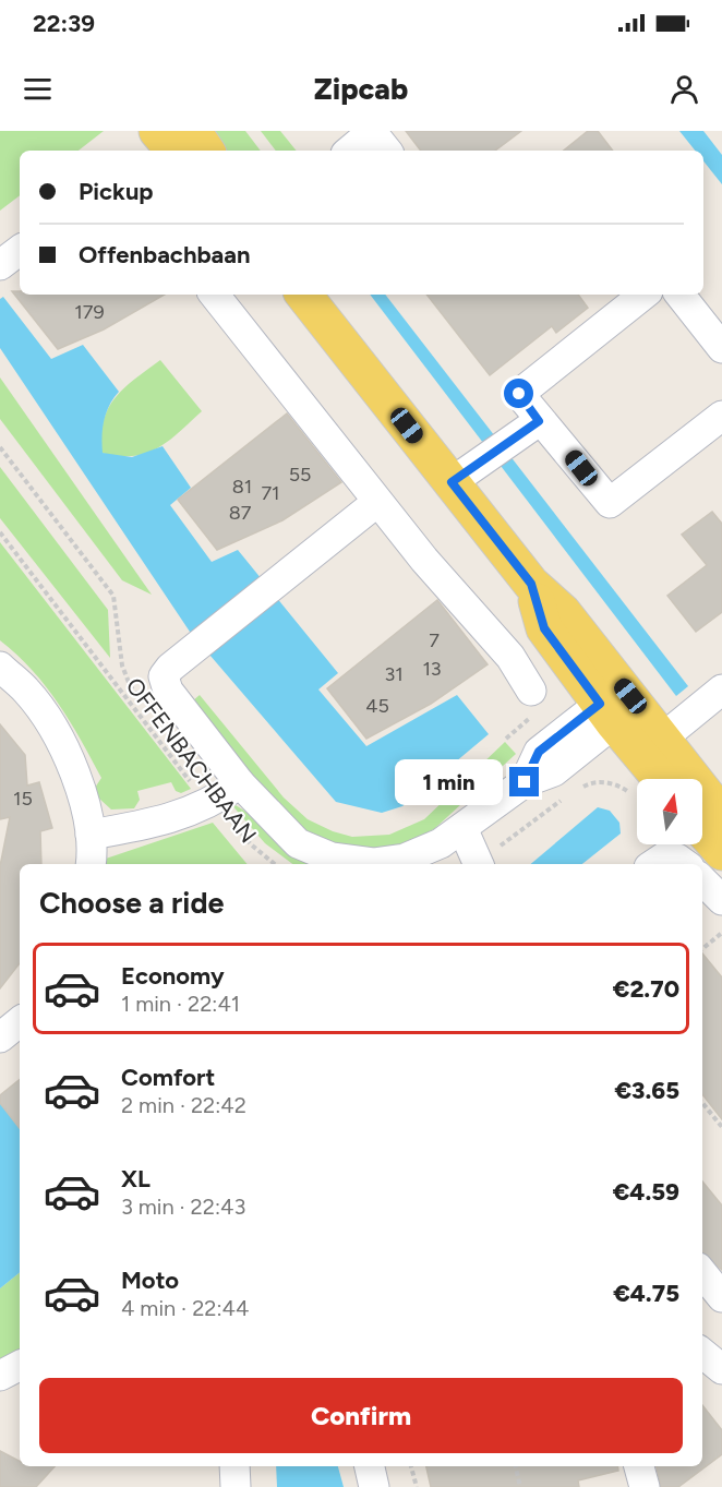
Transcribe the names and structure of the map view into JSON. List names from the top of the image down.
{
  "streets": {
    "street": ["OFFENBACHBAAN"]
  },
  "house_numbers": [
    "179",
    "55",
    "81",
    "71",
    "87",
    "7",
    "13",
    "31",
    "45",
    "15"
  ],
  "north": "top",
  "page": {
    "status": "22:39",
    "header": "Zipcab",
    "banner": ["Pickup", "Offenbachbaan"],
    "bubble": "1 min",
    "heading": "Choose a ride",
    "list": [
      {
        "name": "Economy",
        "note": "1 min · 22:41",
        "value": "€2.70"
      },
      {
        "name": "Comfort",
        "note": "2 min · 22:42",
        "value": "€3.65"
      },
      {
        "name": "XL",
        "note": "3 min · 22:43",
        "value": "€4.59"
      },
      {
        "name": "Moto",
        "note": "4 min · 22:44",
        "value": "€4.75"
      }
    ],
    "buttons": "Confirm"
  }
}
